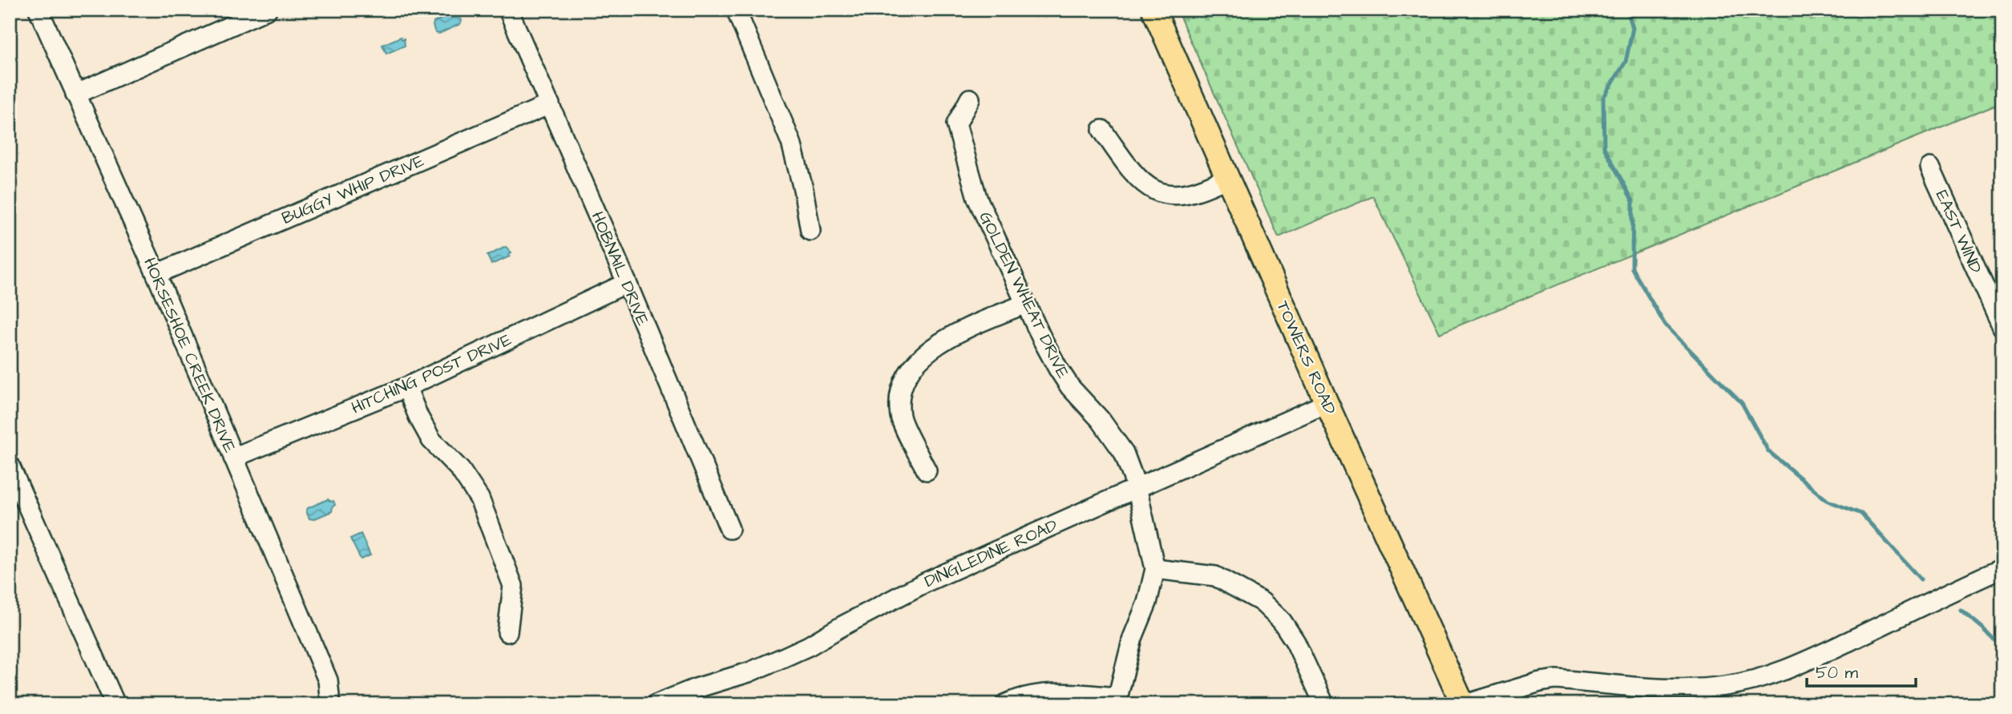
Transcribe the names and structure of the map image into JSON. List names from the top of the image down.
{
  "streets": {
    "main road": ["TOWERS ROAD"],
    "street": [
      "BUGGY WHIP DRIVE",
      "EAST WIND",
      "HOBNAIL DRIVE",
      "GOLDEN WHEAT DRIVE",
      "HORSESHOE CREEK DRIVE",
      "HITCHING POST DRIVE",
      "DINGLEDINE ROAD"
    ]
  },
  "crossings": [
    ["BUGGY WHIP DRIVE", "HOBNAIL DRIVE"],
    ["BUGGY WHIP DRIVE", "HORSESHOE CREEK DRIVE"],
    ["HOBNAIL DRIVE", "HITCHING POST DRIVE"],
    ["GOLDEN WHEAT DRIVE", "DINGLEDINE ROAD"],
    ["HORSESHOE CREEK DRIVE", "HITCHING POST DRIVE"],
    ["TOWERS ROAD", "DINGLEDINE ROAD"]
  ],
  "scale_bar": "50 m"
}
